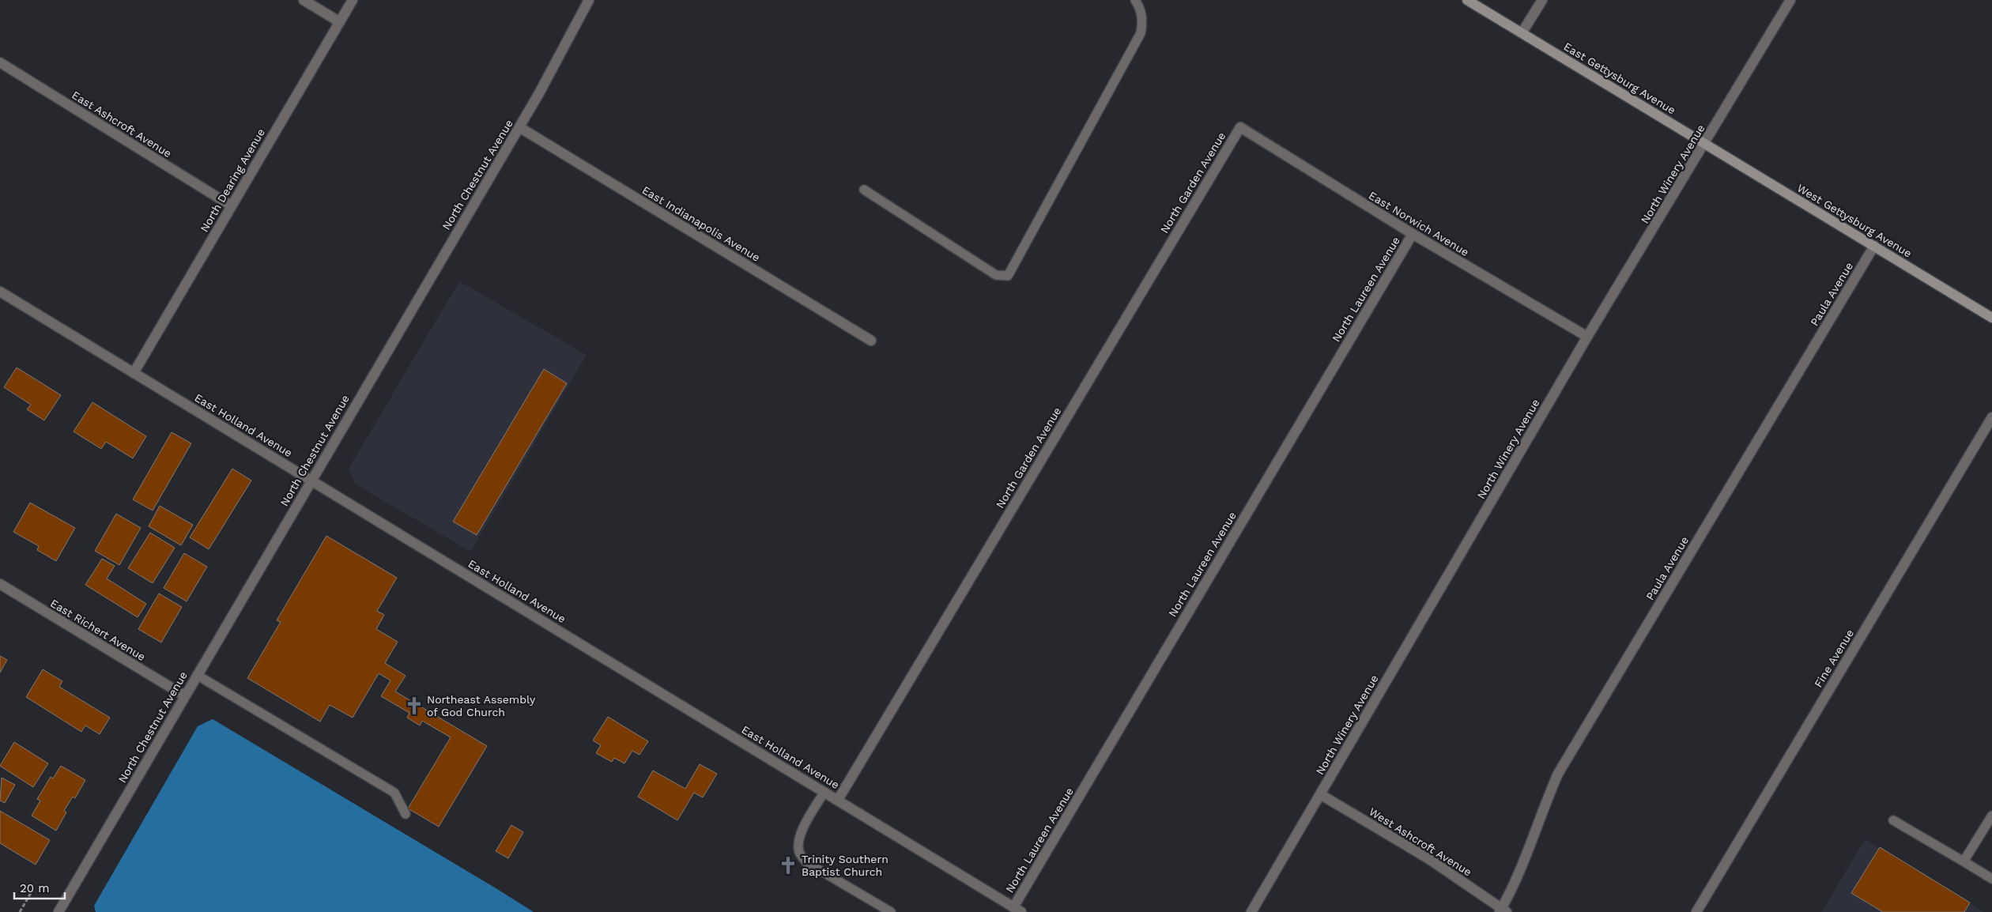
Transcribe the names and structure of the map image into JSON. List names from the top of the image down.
{
  "streets": {
    "street": [
      "East Gettysburg Avenue",
      "East Ashcroft Avenue",
      "North Winery Avenue",
      "North Chestnut Avenue",
      "North Dearing Avenue",
      "North Garden Avenue",
      "West Gettysburg Avenue",
      "East Indianapolis Avenue",
      "East Norwich Avenue",
      "North Laureen Avenue",
      "Paula Avenue",
      "East Holland Avenue",
      "East Richert Avenue",
      "Fine Avenue",
      "West Ashcroft Avenue"
    ]
  },
  "crossings": [
    ["East Gettysburg Avenue", "North Winery Avenue"],
    ["East Gettysburg Avenue", "West Gettysburg Avenue"],
    ["East Ashcroft Avenue", "North Dearing Avenue"],
    ["North Winery Avenue", "West Gettysburg Avenue"],
    ["North Winery Avenue", "East Norwich Avenue"],
    ["North Winery Avenue", "West Ashcroft Avenue"],
    ["North Chestnut Avenue", "East Indianapolis Avenue"],
    ["North Chestnut Avenue", "East Holland Avenue"],
    ["North Chestnut Avenue", "East Richert Avenue"],
    ["North Dearing Avenue", "East Holland Avenue"],
    ["North Garden Avenue", "East Norwich Avenue"],
    ["North Garden Avenue", "East Holland Avenue"],
    ["West Gettysburg Avenue", "Paula Avenue"],
    ["East Norwich Avenue", "North Laureen Avenue"],
    ["North Laureen Avenue", "East Holland Avenue"],
    ["Paula Avenue", "West Ashcroft Avenue"]
  ],
  "places": {
    "church": ["Northeast Assembly of God Church", "Trinity Southern Baptist Church"]
  },
  "scale_bar": "20 m"
}
